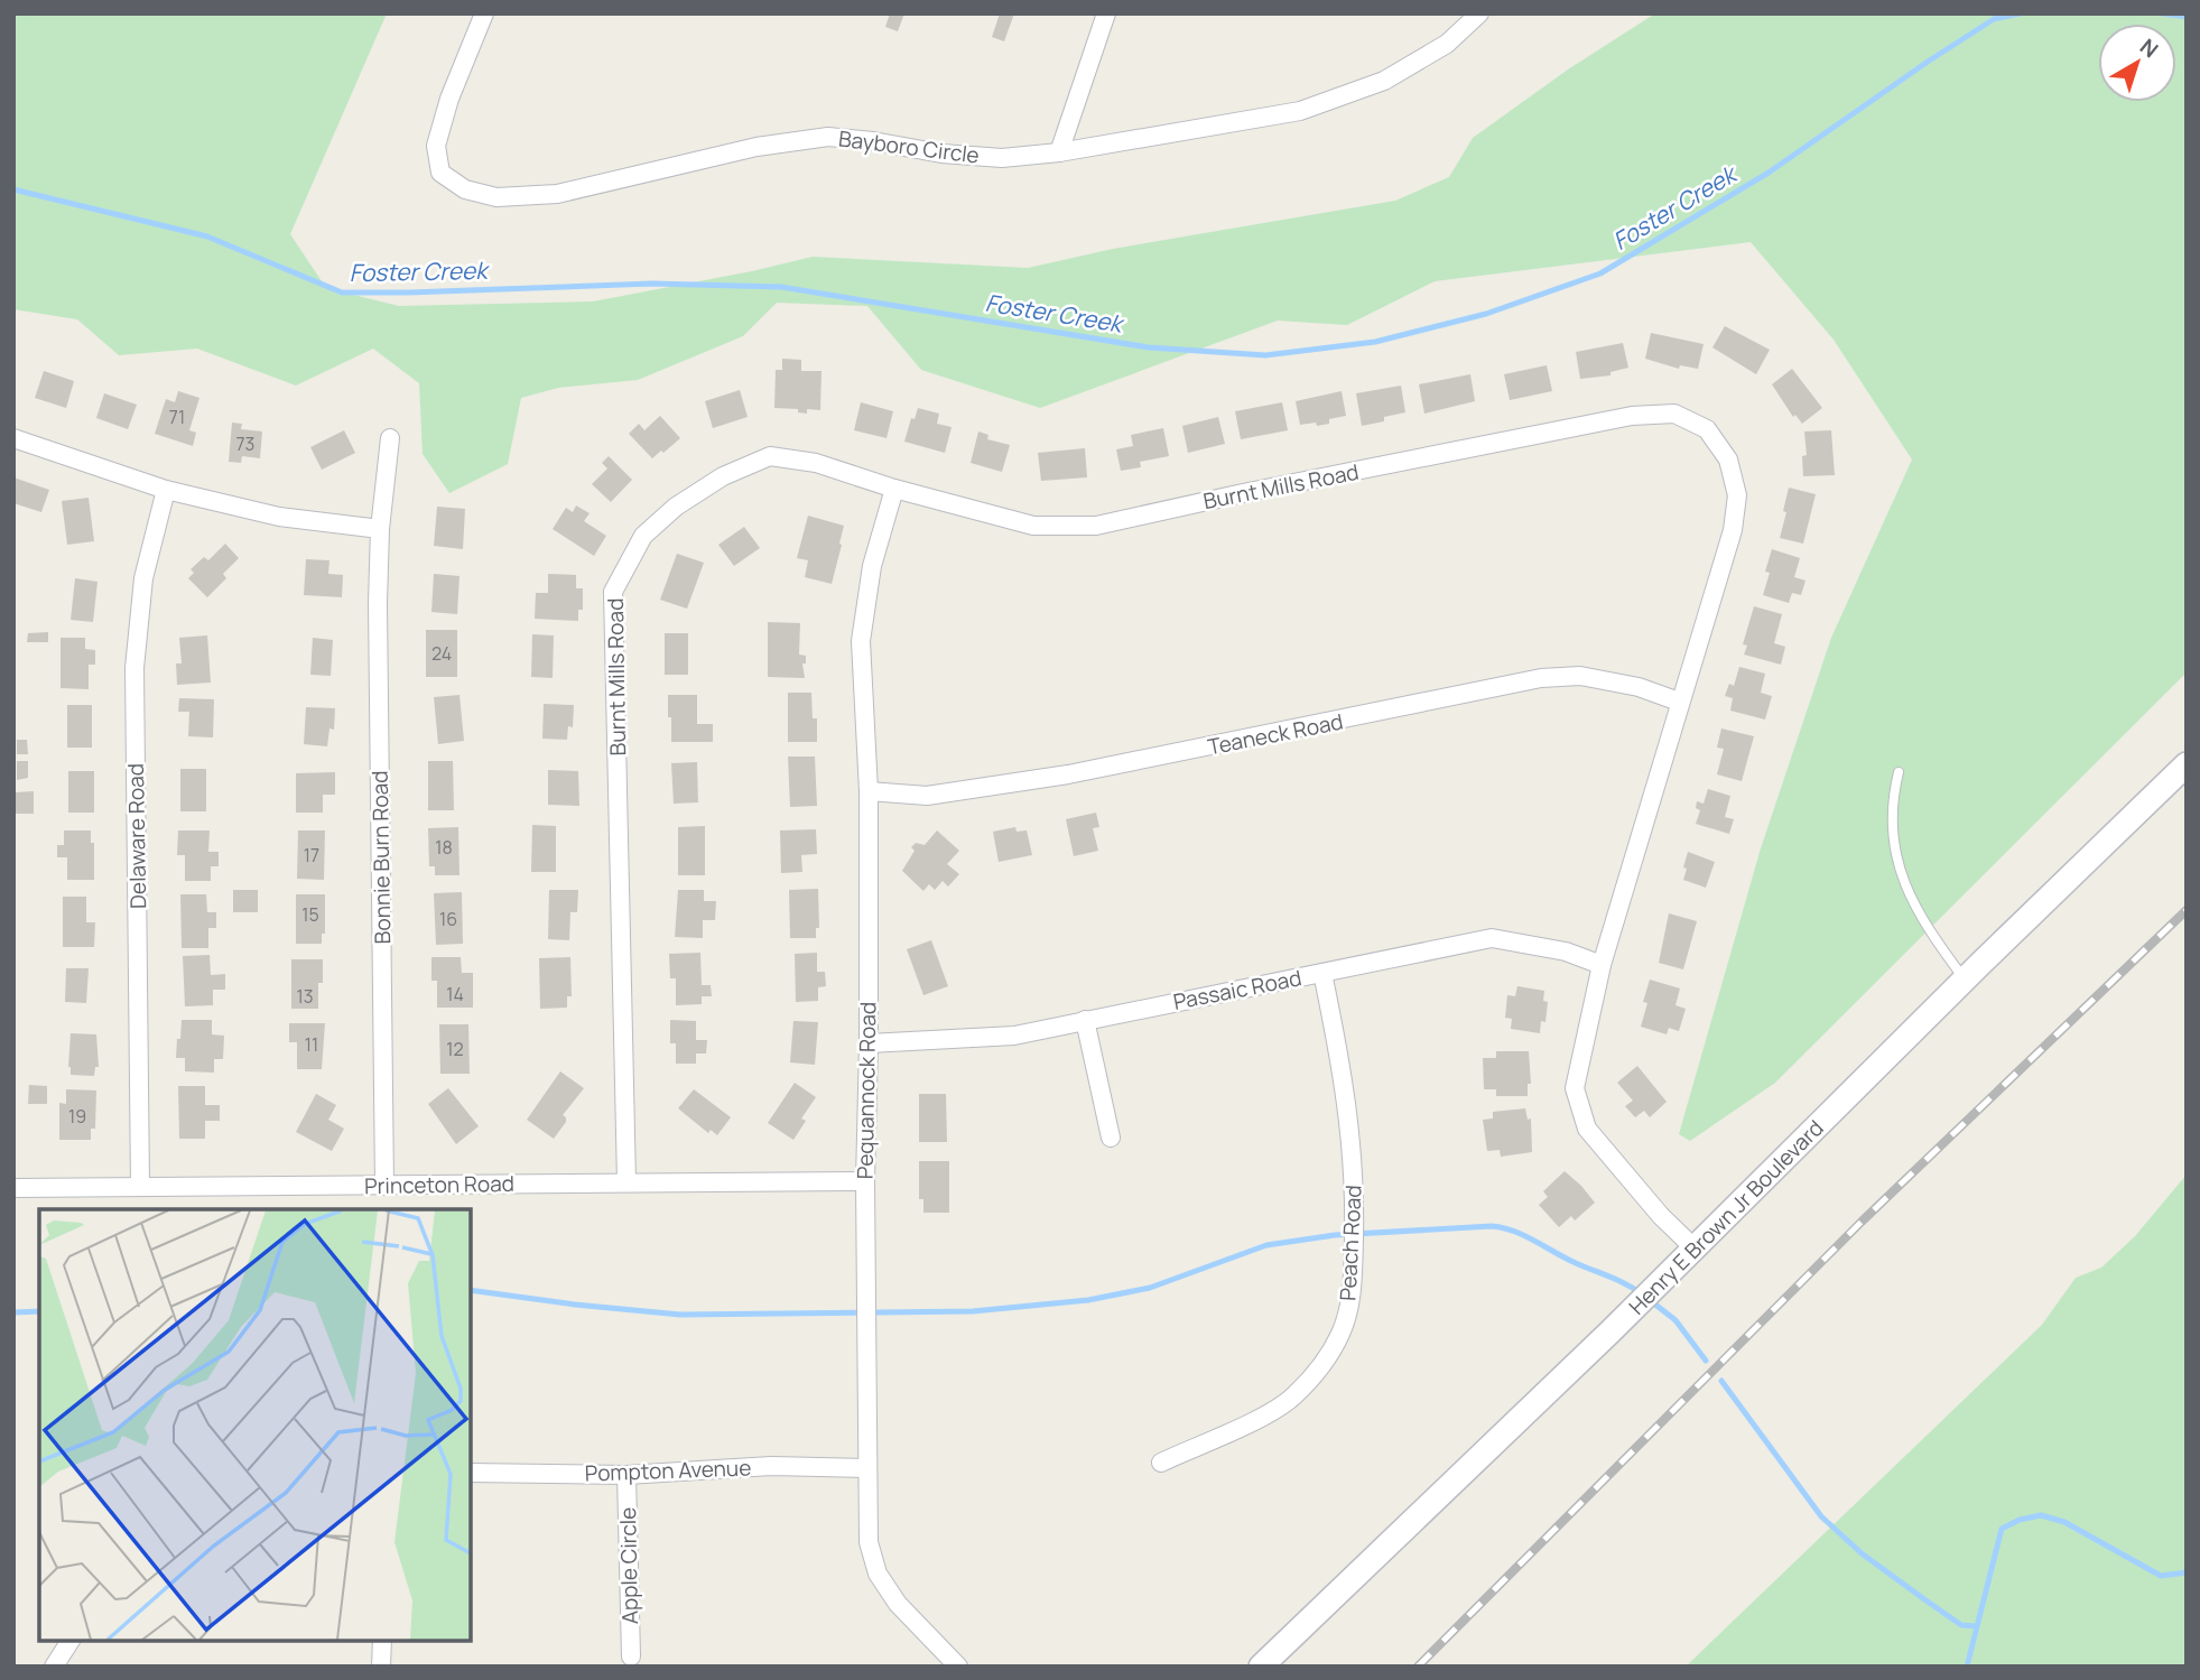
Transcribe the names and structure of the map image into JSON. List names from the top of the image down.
{
  "streets": {
    "main road": ["Henry E Brown Jr Boulevard"],
    "street": [
      "Bayboro Circle",
      "Burnt Mills Road",
      "Teaneck Road",
      "Delaware Road",
      "Bonnie Burn Road",
      "Passaic Road",
      "Pequannock Road",
      "Princeton Road",
      "Peach Road",
      "Pompton Avenue",
      "Apple Circle"
    ]
  },
  "crossings": [
    ["Burnt Mills Road", "Teaneck Road"],
    ["Burnt Mills Road", "Passaic Road"],
    ["Burnt Mills Road", "Pequannock Road"],
    ["Burnt Mills Road", "Princeton Road"],
    ["Burnt Mills Road", "Henry E Brown Jr Boulevard"],
    ["Teaneck Road", "Pequannock Road"],
    ["Delaware Road", "Princeton Road"],
    ["Bonnie Burn Road", "Princeton Road"],
    ["Passaic Road", "Pequannock Road"],
    ["Passaic Road", "Peach Road"],
    ["Pequannock Road", "Princeton Road"],
    ["Pequannock Road", "Pompton Avenue"],
    ["Pompton Avenue", "Apple Circle"]
  ],
  "water": ["Foster Creek"],
  "house_numbers": [
    "71",
    "73",
    "24",
    "18",
    "17",
    "15",
    "16",
    "14",
    "13",
    "11",
    "12",
    "19"
  ],
  "north": "top right"
}
